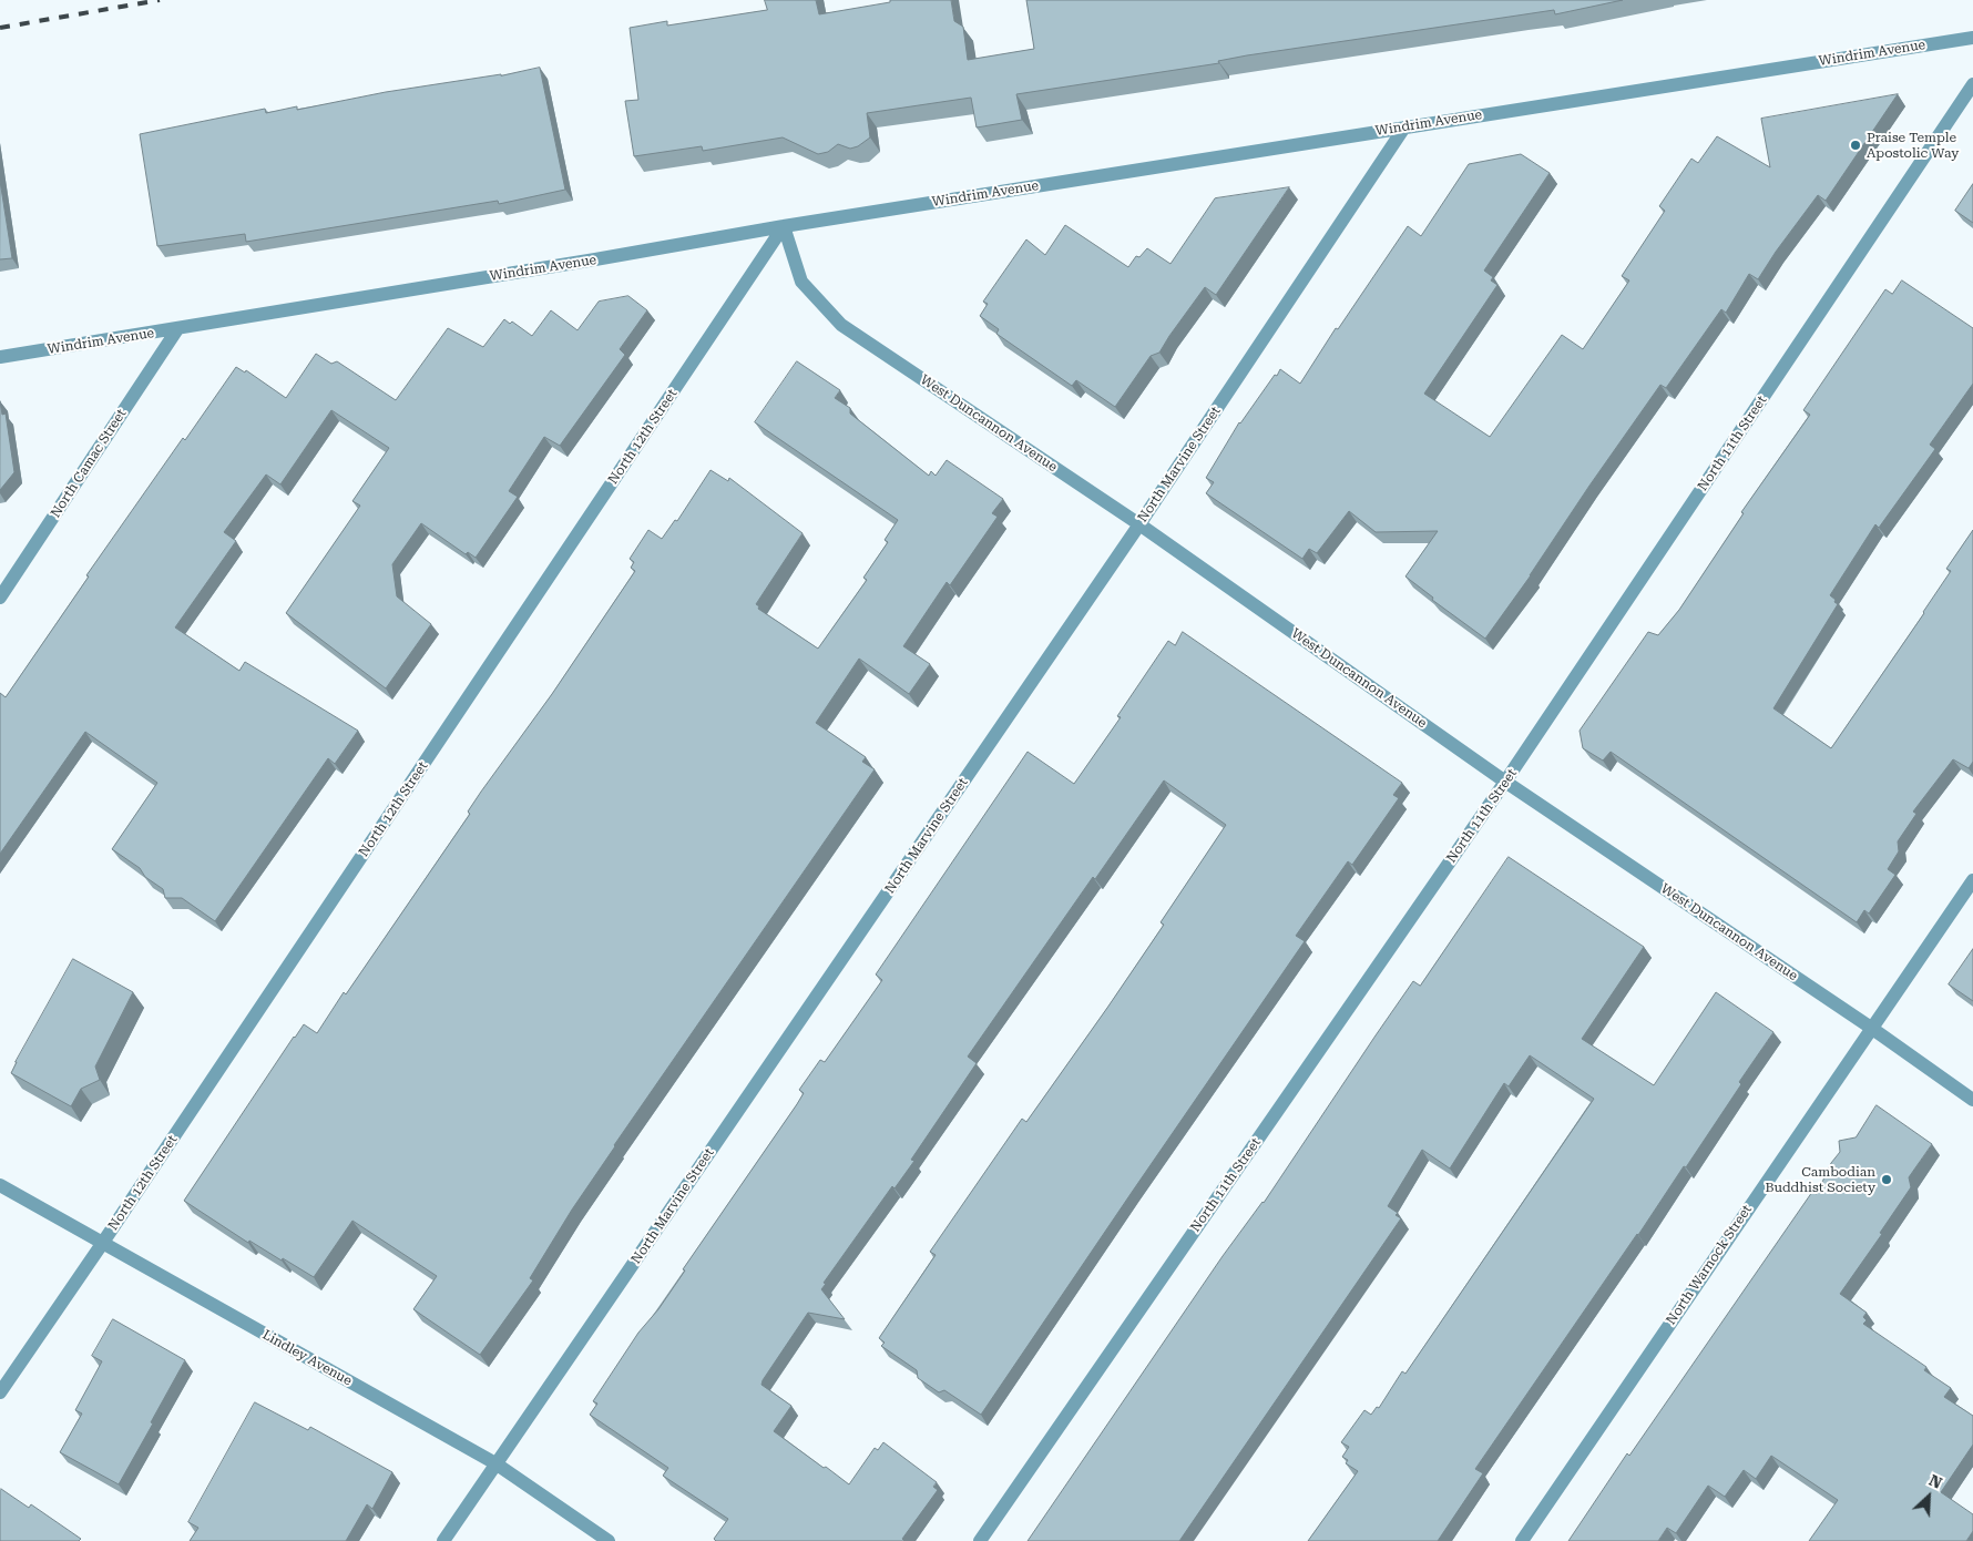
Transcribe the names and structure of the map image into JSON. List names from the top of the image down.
{
  "streets": {
    "street": [
      "Windrim Avenue",
      "West Duncannon Avenue",
      "North 12th Street",
      "North 11th Street",
      "North Camac Street",
      "North Marvine Street",
      "North Warnock Street",
      "Lindley Avenue"
    ]
  },
  "crossings": [
    ["Windrim Avenue", "West Duncannon Avenue"],
    ["Windrim Avenue", "North 12th Street"],
    ["Windrim Avenue", "North Camac Street"],
    ["Windrim Avenue", "North Marvine Street"],
    ["West Duncannon Avenue", "North 12th Street"],
    ["West Duncannon Avenue", "North 11th Street"],
    ["West Duncannon Avenue", "North Marvine Street"],
    ["West Duncannon Avenue", "North Warnock Street"],
    ["North 12th Street", "Lindley Avenue"],
    ["North Marvine Street", "Lindley Avenue"]
  ],
  "places": ["Praise Temple Apostolic Way", "Cambodian Buddhist Society"],
  "north": "top right"
}
